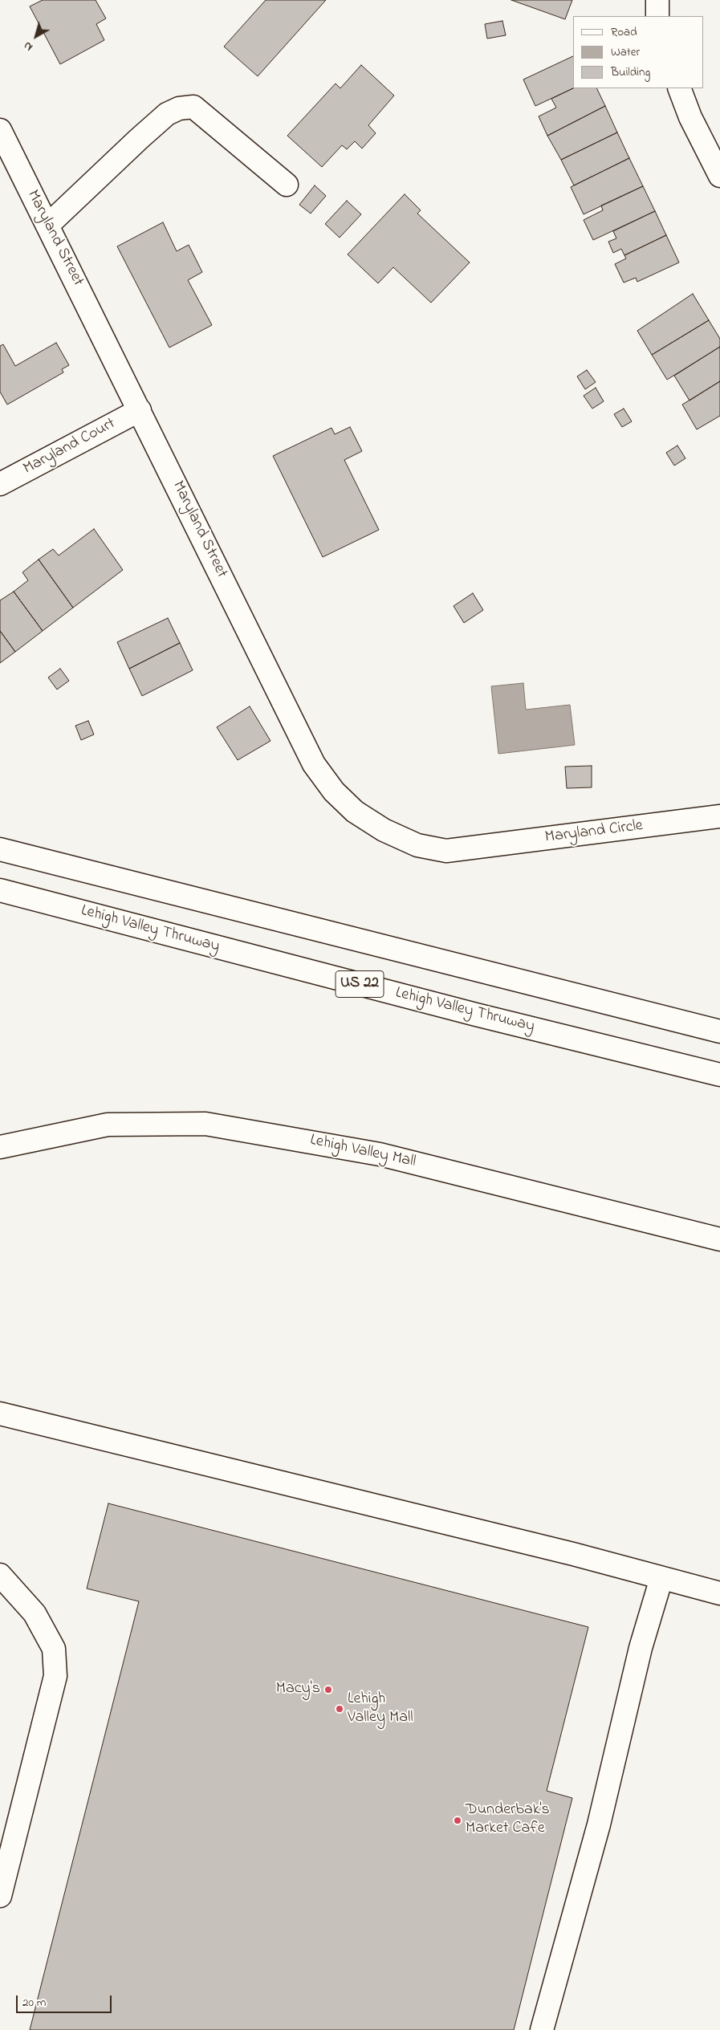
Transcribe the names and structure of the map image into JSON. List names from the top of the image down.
{
  "streets": {
    "main road": [
      "Maryland Street",
      "Maryland Court",
      "Maryland Circle",
      "Lehigh Valley Thruway",
      "US 22",
      "Lehigh Valley Mall"
    ]
  },
  "crossings": [
    ["Maryland Street", "Maryland Court"],
    ["Maryland Street", "Maryland Circle"]
  ],
  "places": ["Macy's", "Lehigh Valley Mall", "Dunderbak's Market Cafe"],
  "legend": ["Road", "Water", "Building"],
  "scale_bar": "20 m",
  "north": "bottom left"
}
